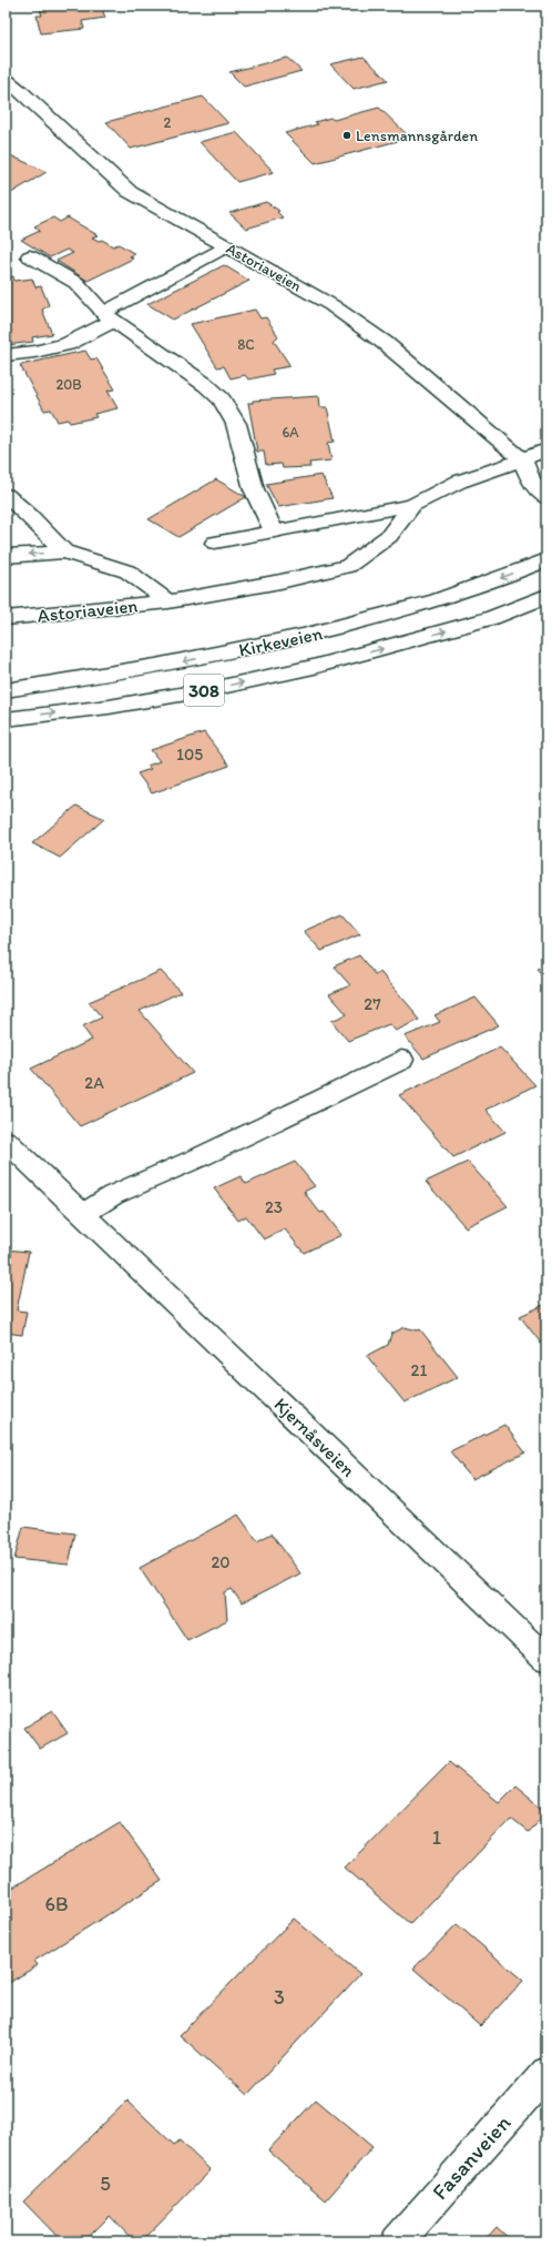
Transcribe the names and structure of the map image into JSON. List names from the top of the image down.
{
  "streets": {
    "street": [
      "Astoriaveien",
      "Kirkeveien",
      "308",
      "Kjernåsveien",
      "Fasanveien"
    ]
  },
  "places": ["Lensmannsgården"],
  "house_numbers": [
    "2",
    "8C",
    "20B",
    "6A",
    "105",
    "27",
    "2A",
    "23",
    "21",
    "20",
    "1",
    "6B",
    "3",
    "5"
  ]
}
